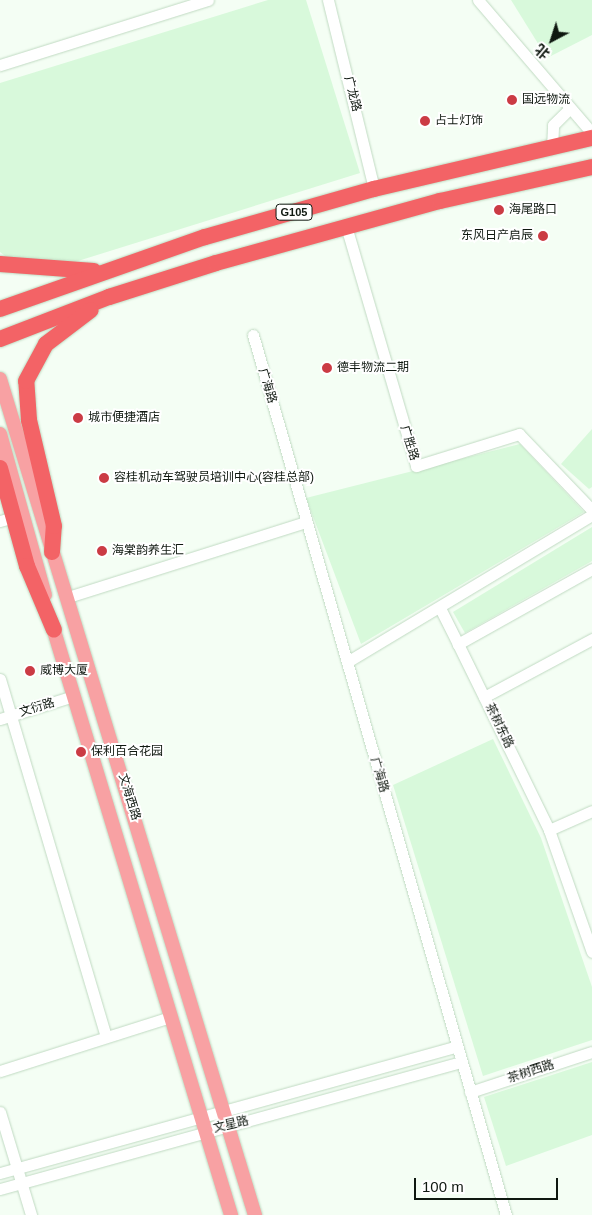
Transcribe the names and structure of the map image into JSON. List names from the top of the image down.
{
  "streets": {
    "highway": ["G105"],
    "main road": ["文海西路"],
    "street": [
      "广龙路",
      "广海路",
      "广胜路",
      "文衍路",
      "茶树东路",
      "茶树西路",
      "文星路"
    ]
  },
  "crossings": [
    ["广龙路", "G105"],
    ["G105", "广胜路"],
    ["广海路", "茶树西路"],
    ["广海路", "文星路"],
    ["文衍路", "文海西路"],
    ["文海西路", "文星路"]
  ],
  "places": [
    "国远物流",
    "占士灯饰",
    "海尾路口",
    "东风日产启辰",
    "德丰物流二期",
    "城市便捷酒店",
    "容桂机动车驾驶员培训中心(容桂总部)",
    "海棠韵养生汇",
    "威博大厦",
    "保利百合花园"
  ],
  "scale_bar": "100 m",
  "north": "bottom left"
}
